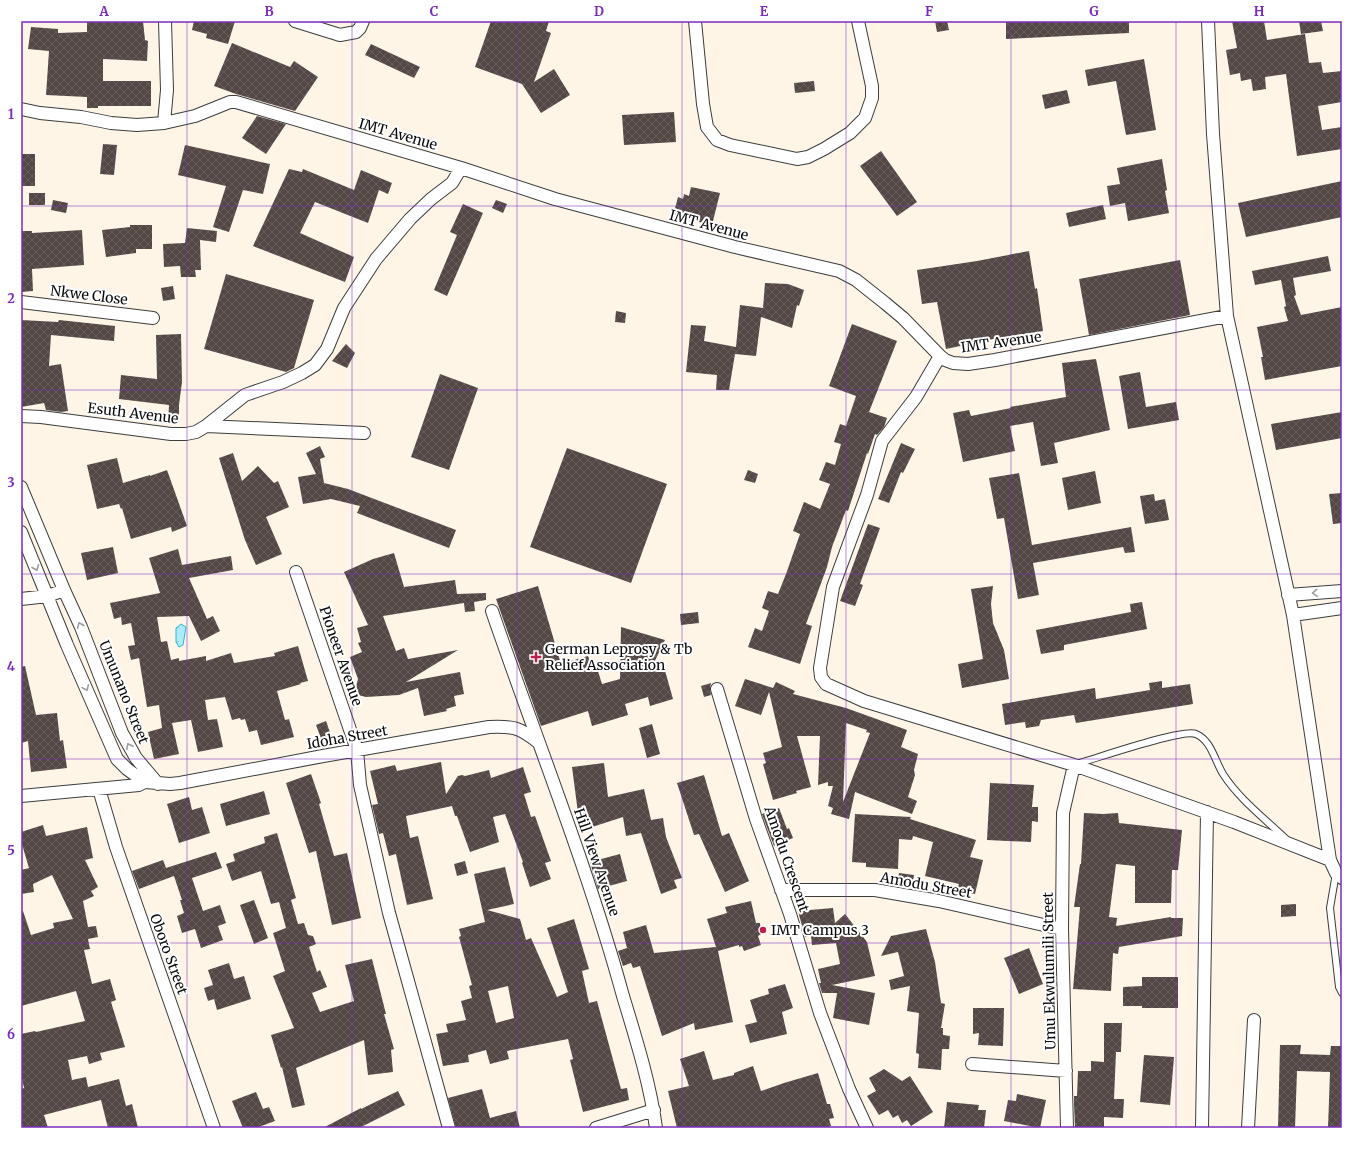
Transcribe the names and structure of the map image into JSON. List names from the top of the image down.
{
  "streets": {
    "street": [
      "IMT Avenue",
      "Nkwe Close",
      "Esuth Avenue",
      "Pioneer Avenue",
      "Umunano Street",
      "Idoha Street",
      "Amodu Crescent",
      "Hill View Avenue",
      "Amodu Street",
      "Oboro Street",
      "Umu Ekwulumili Street"
    ]
  },
  "crossings": [
    ["IMT Avenue", "Esuth Avenue"],
    ["Pioneer Avenue", "Idoha Street"],
    ["Umunano Street", "Idoha Street"],
    ["Idoha Street", "Hill View Avenue"],
    ["Idoha Street", "Oboro Street"],
    ["Amodu Crescent", "Amodu Street"],
    ["Amodu Street", "Umu Ekwulumili Street"]
  ],
  "places": {
    "health": ["German Leprosy & Tb Relief Association"],
    "other": ["IMT Campus 3"]
  },
  "grid": {
    "columns": [
      "A",
      "B",
      "C",
      "D",
      "E",
      "F",
      "G",
      "H"
    ],
    "rows": [
      "1",
      "2",
      "3",
      "4",
      "5",
      "6"
    ]
  }
}
